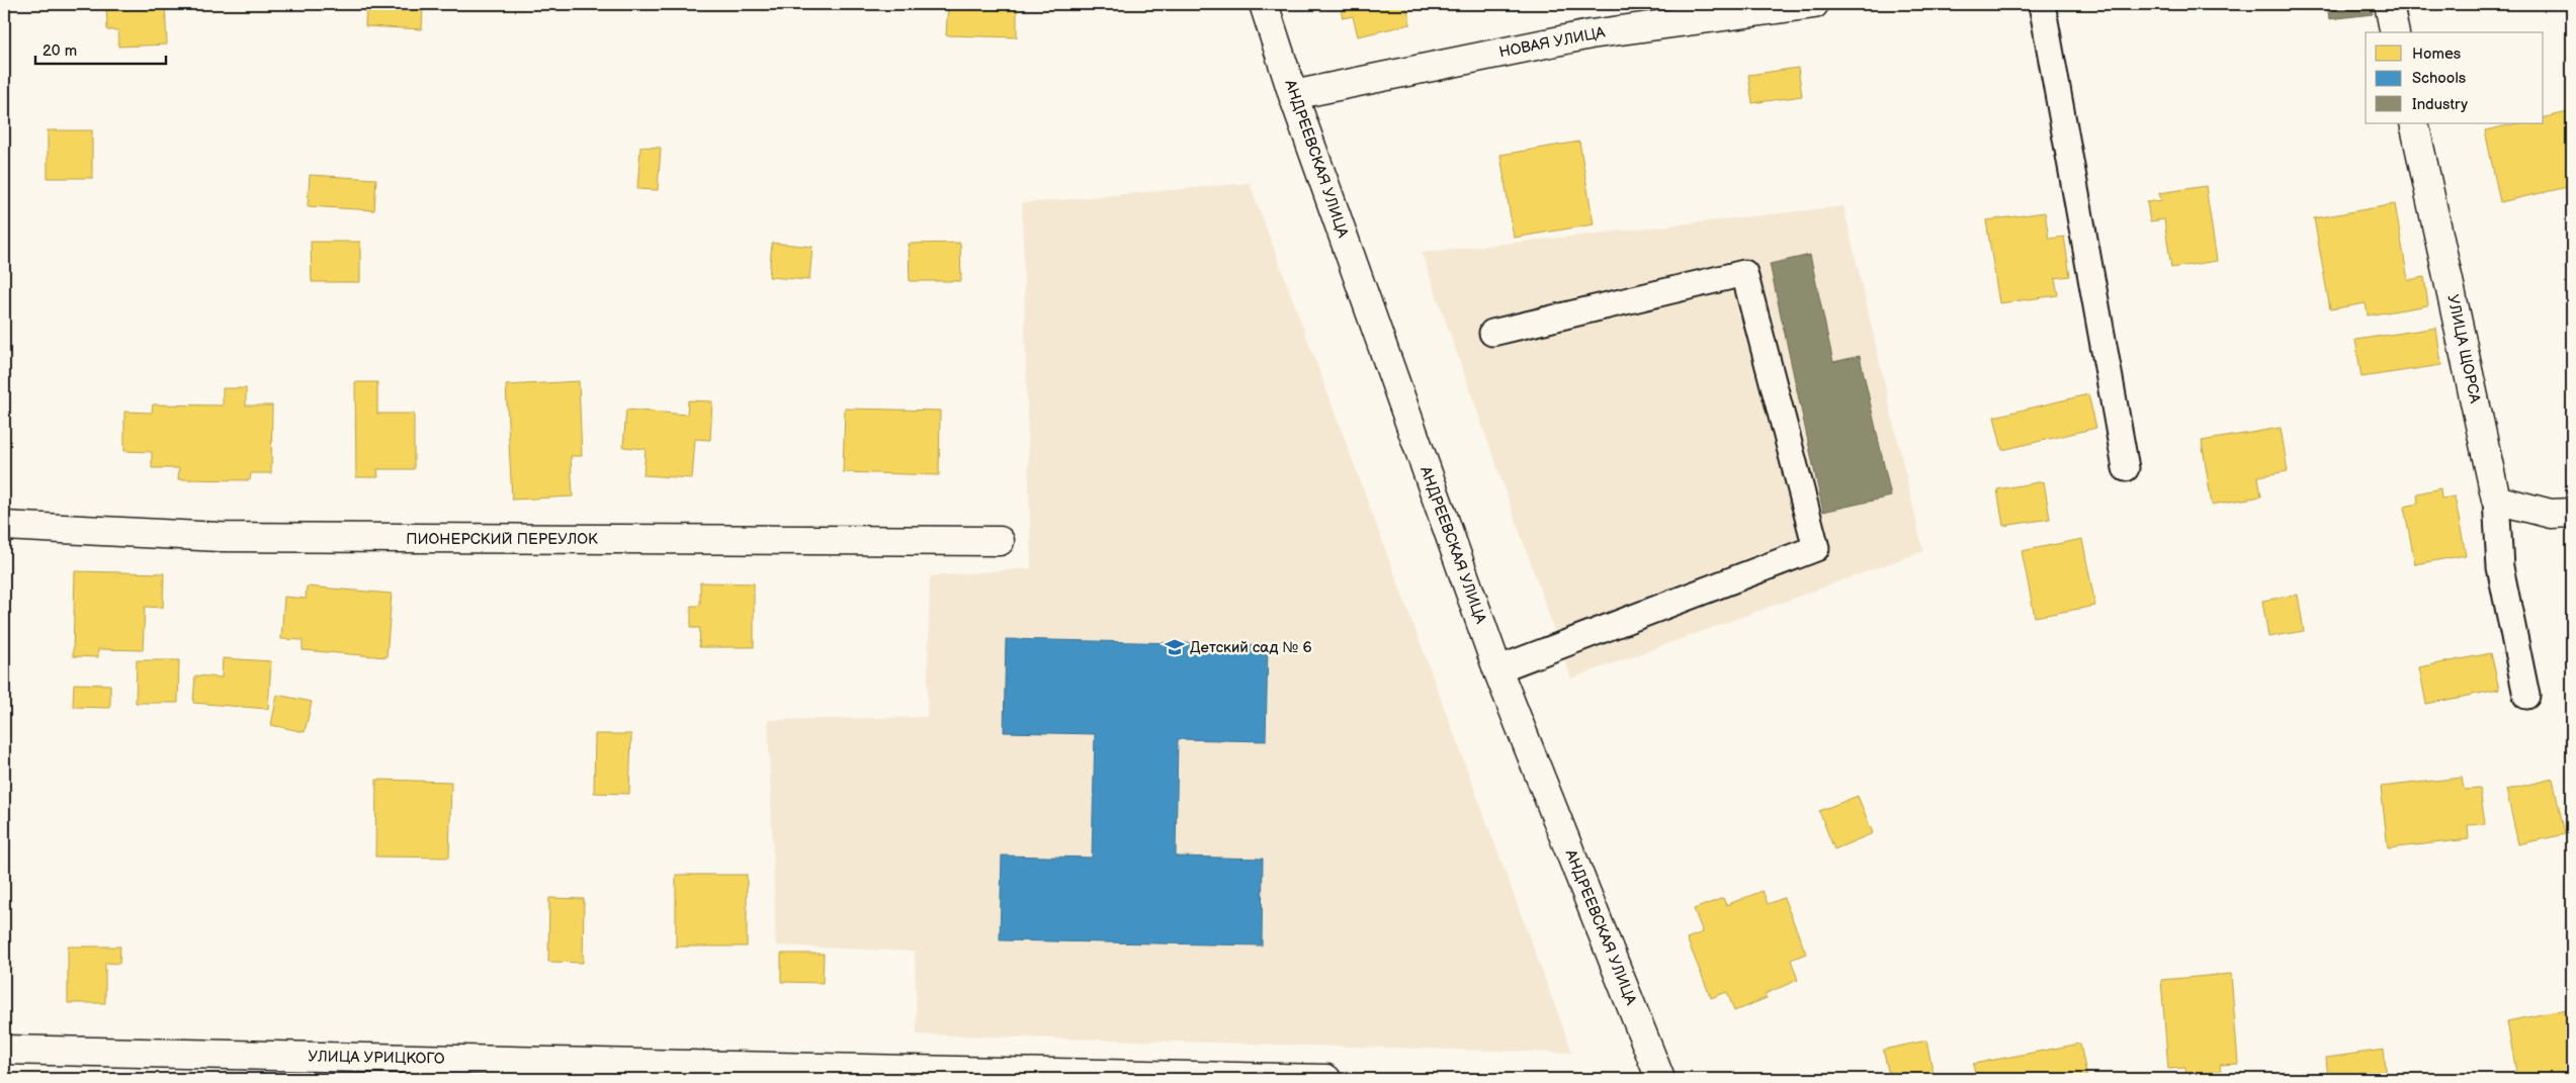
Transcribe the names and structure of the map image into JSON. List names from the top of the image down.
{
  "streets": {
    "street": [
      "НОВАЯ УЛИЦА",
      "АНДРЕЕВСКАЯ УЛИЦА",
      "УЛИЦА ЩОРСА",
      "ПИОНЕРСКИЙ ПЕРЕУЛОК",
      "УЛИЦА УРИЦКОГО"
    ]
  },
  "crossings": [
    ["НОВАЯ УЛИЦА", "АНДРЕЕВСКАЯ УЛИЦА"]
  ],
  "places": {
    "school or university": ["Детский сад № 6"]
  },
  "legend": ["Homes", "Schools", "Industry"],
  "scale_bar": "20 m"
}
